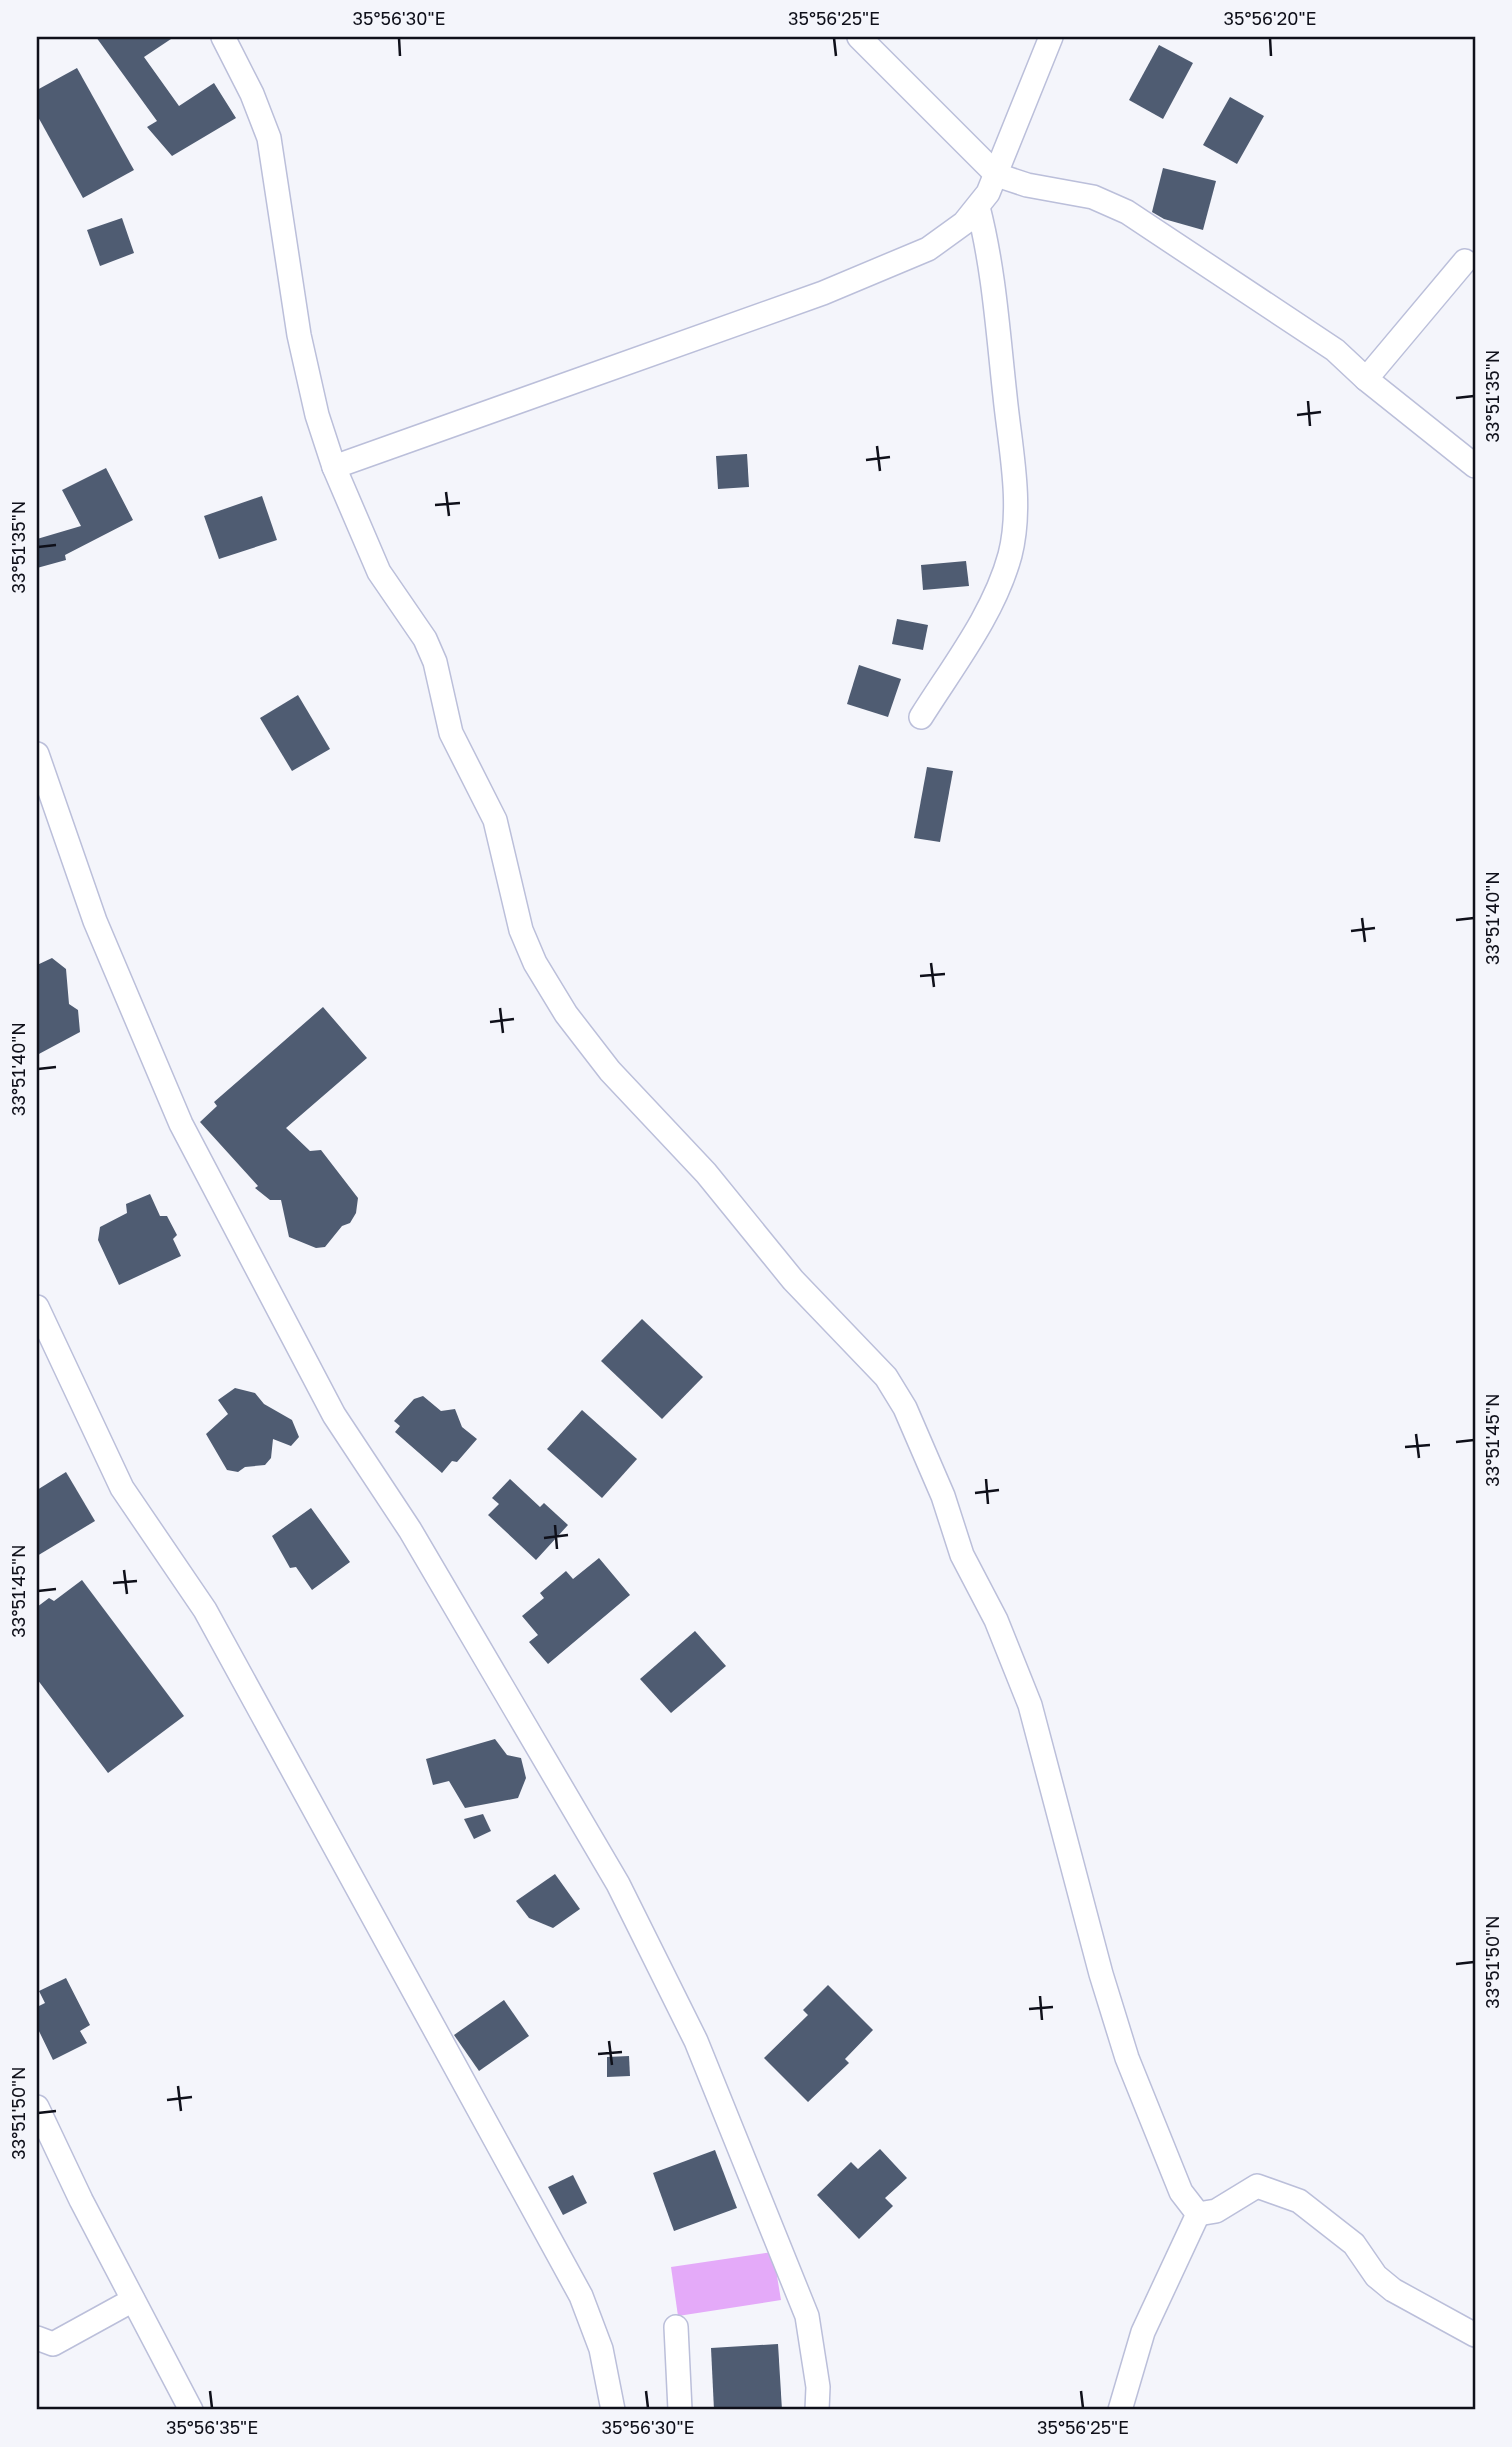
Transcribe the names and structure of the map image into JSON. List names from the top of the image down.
{
  "coordinates": [
    "35°56'30\"E",
    "35°56'25\"E",
    "35°56'20\"E",
    "33°51'35\"N",
    "33°51'40\"N",
    "33°51'45\"N",
    "33°51'50\"N",
    "35°56'35\"E"
  ]
}
